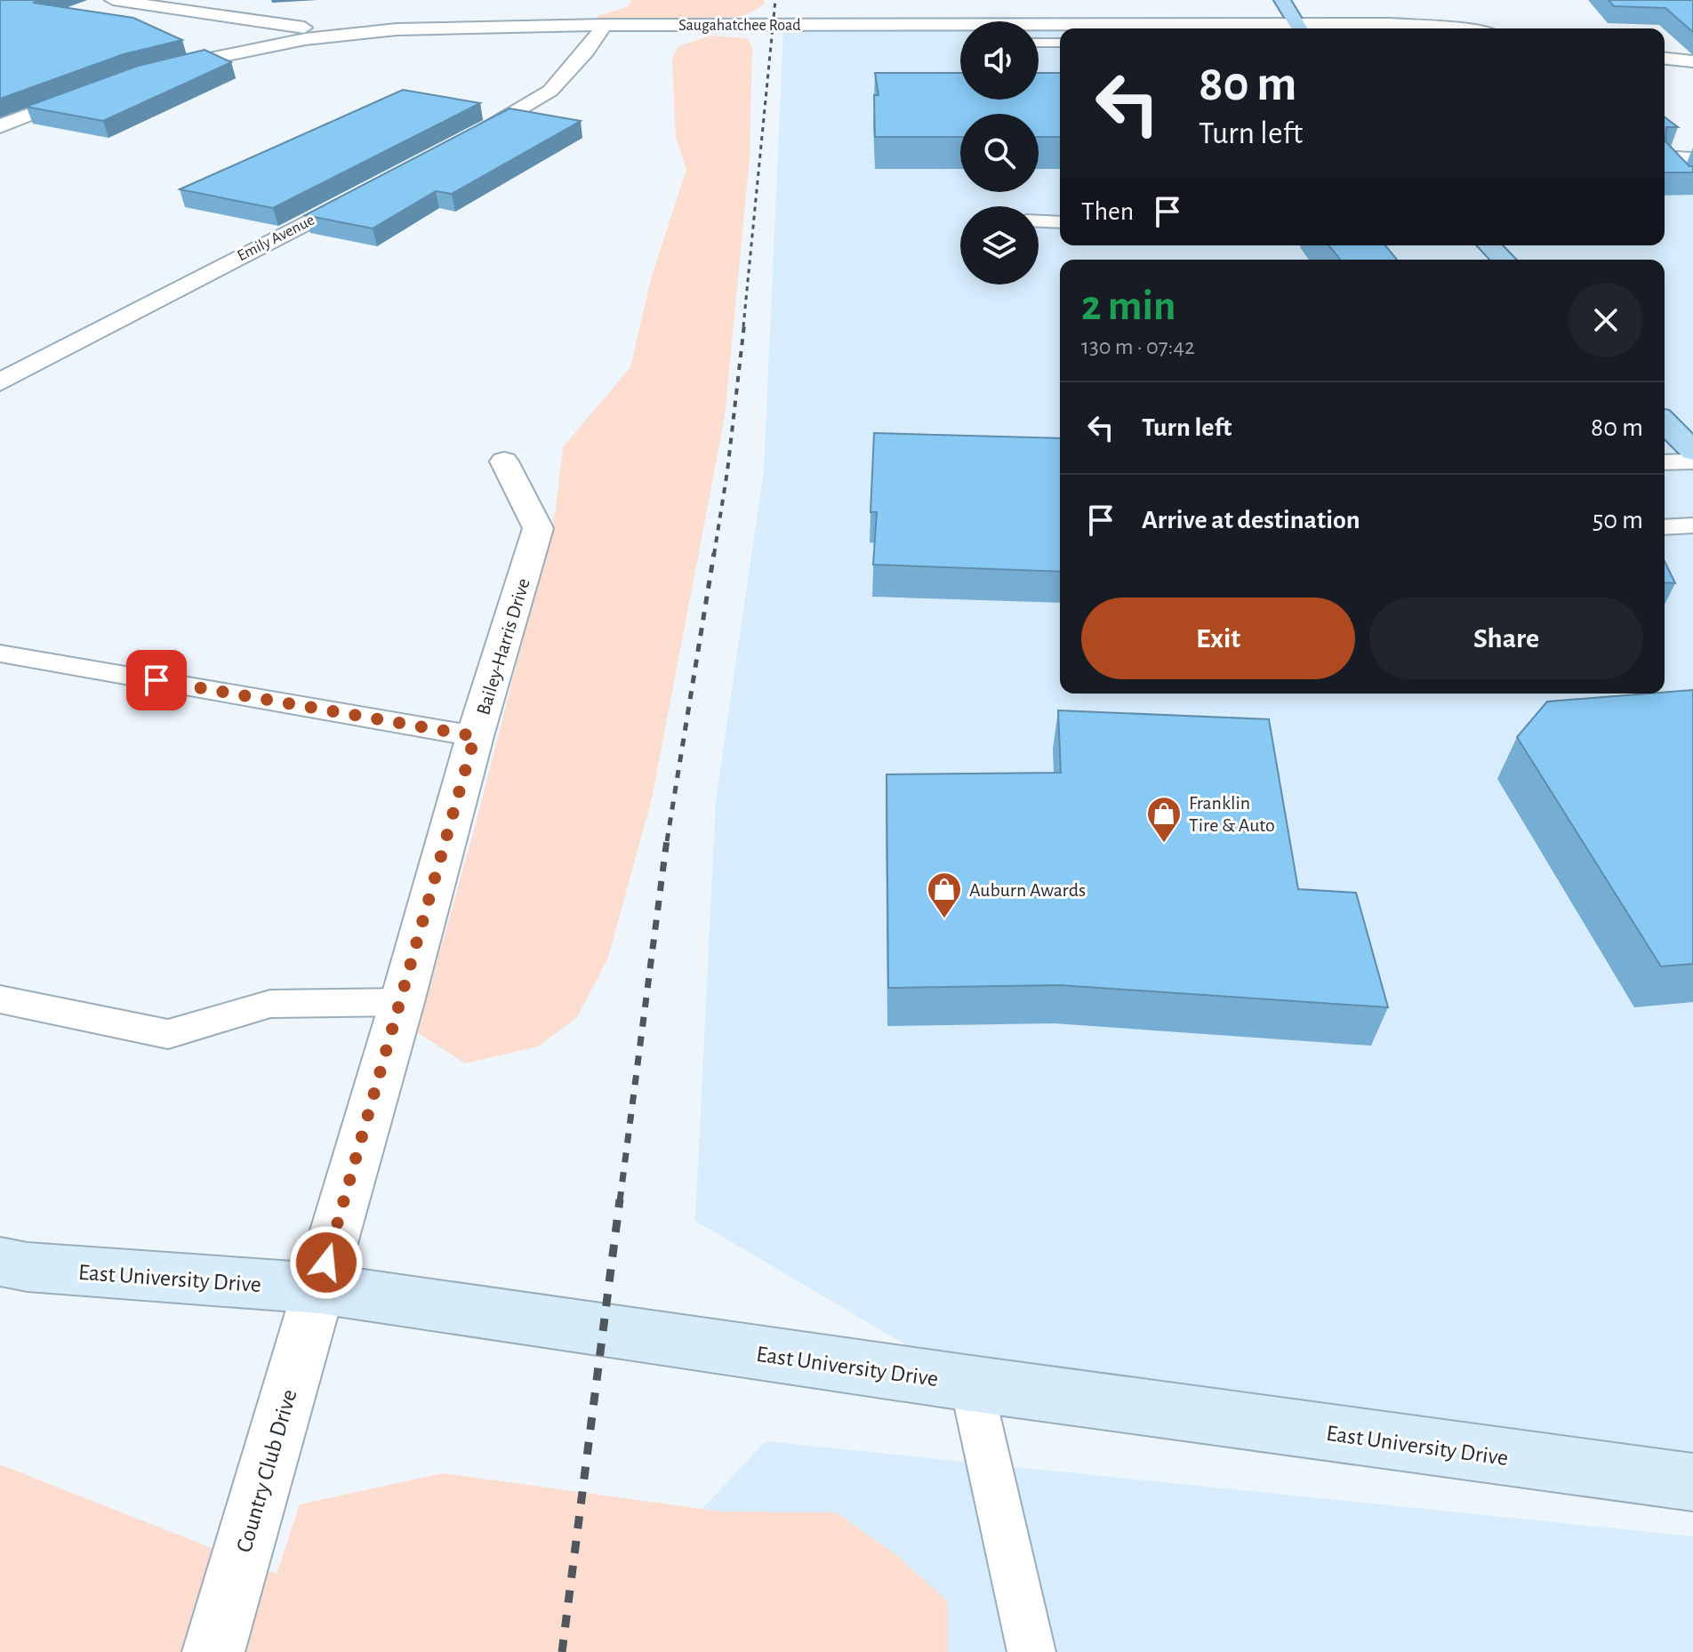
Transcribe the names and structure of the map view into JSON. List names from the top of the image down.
{
  "streets": {
    "main road": ["East University Drive"],
    "street": [
      "Saugahatchee Road",
      "Emily Avenue",
      "Bailey-Harris Drive",
      "Country Club Drive"
    ]
  },
  "crossings": [
    ["Bailey-Harris Drive", "East University Drive"],
    ["Bailey-Harris Drive", "Country Club Drive"],
    ["East University Drive", "Country Club Drive"]
  ],
  "places": {
    "shop": ["Franklin Tire & Auto", "Auburn Awards"]
  },
  "page": {
    "turn": ["80 m", "Turn left"],
    "then": "Then",
    "heading": ["2 min", "130 m · 07:42"],
    "list": [
      {
        "name": "Turn left",
        "value": "80 m"
      },
      {
        "name": "Arrive at destination",
        "value": "50 m"
      }
    ],
    "buttons": ["Exit", "Share"]
  }
}
